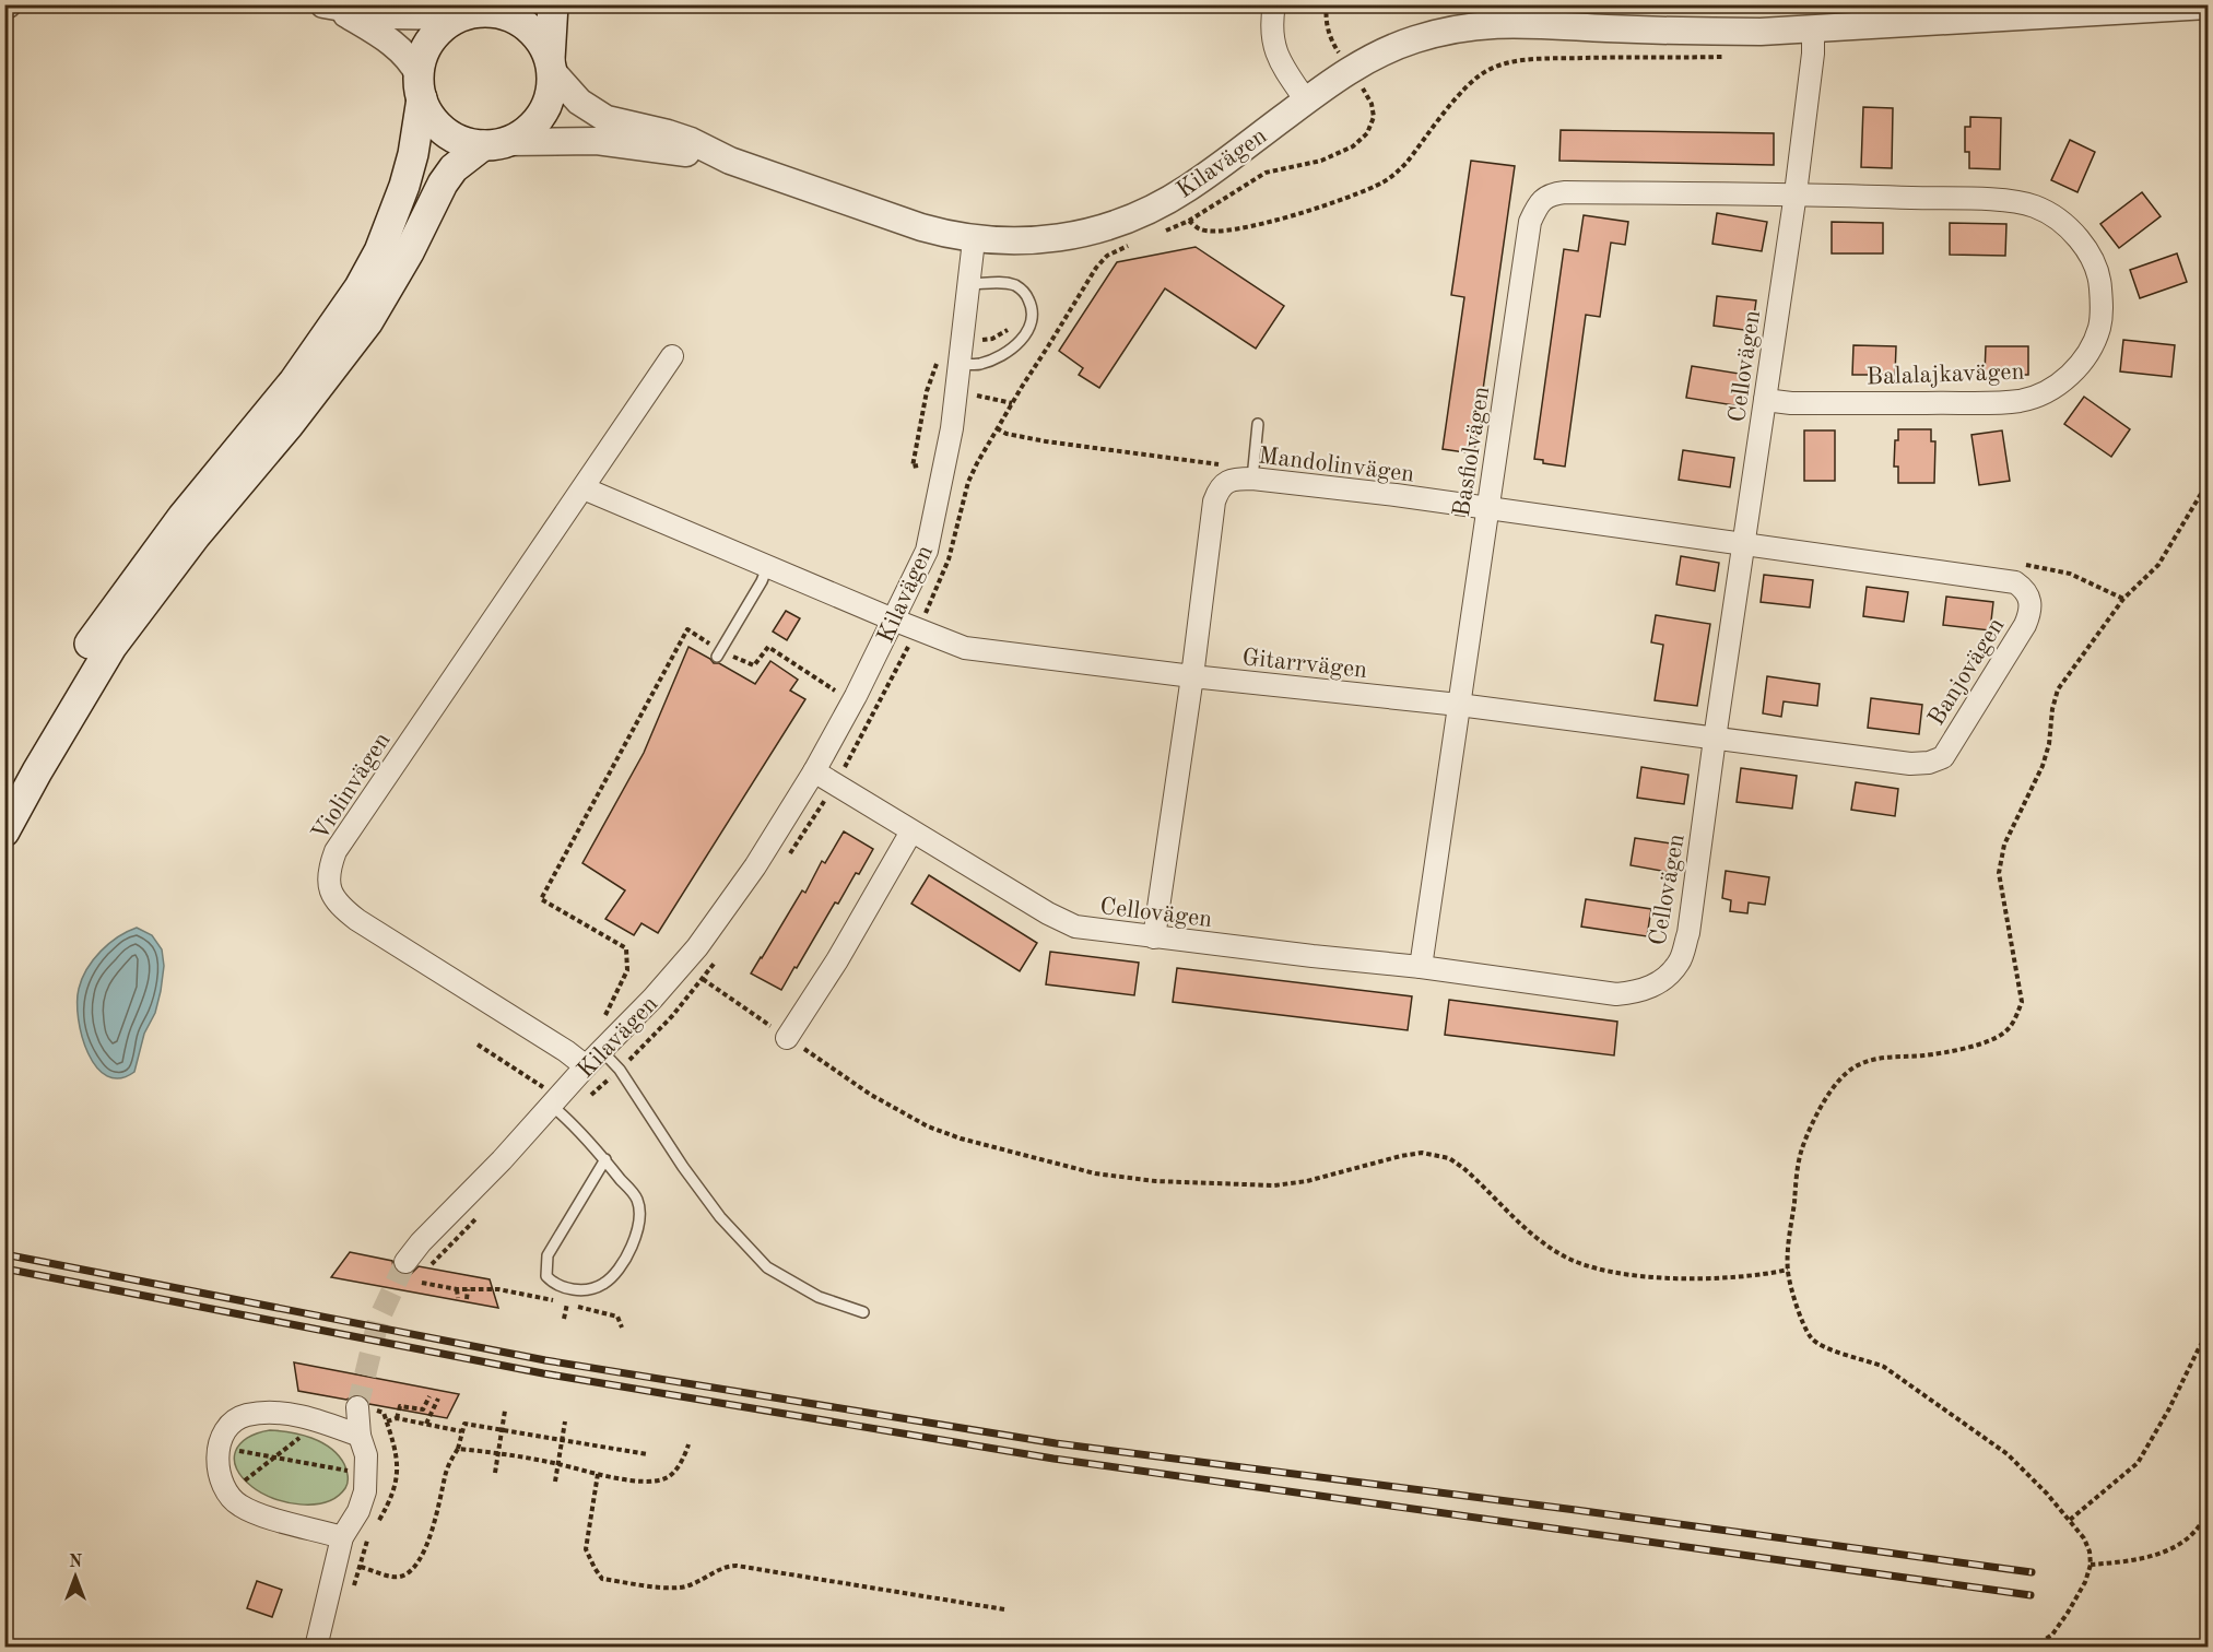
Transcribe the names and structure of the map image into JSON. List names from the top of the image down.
{
  "streets": {
    "street": [
      "Kilavägen",
      "Cellovägen",
      "Balalajkavägen",
      "Basfiolvägen",
      "Mandolinvägen",
      "Gitarrvägen",
      "Banjovägen",
      "Violinvägen"
    ]
  },
  "crossings": [
    ["Kilavägen", "Cellovägen"],
    ["Kilavägen", "Gitarrvägen"],
    ["Kilavägen", "Violinvägen"],
    ["Cellovägen", "Balalajkavägen"],
    ["Cellovägen", "Basfiolvägen"],
    ["Cellovägen", "Mandolinvägen"],
    ["Cellovägen", "Gitarrvägen"],
    ["Cellovägen", "Banjovägen"],
    ["Balalajkavägen", "Basfiolvägen"],
    ["Basfiolvägen", "Mandolinvägen"],
    ["Basfiolvägen", "Gitarrvägen"],
    ["Mandolinvägen", "Gitarrvägen"],
    ["Mandolinvägen", "Banjovägen"],
    ["Gitarrvägen", "Banjovägen"]
  ],
  "north": "top"
}
